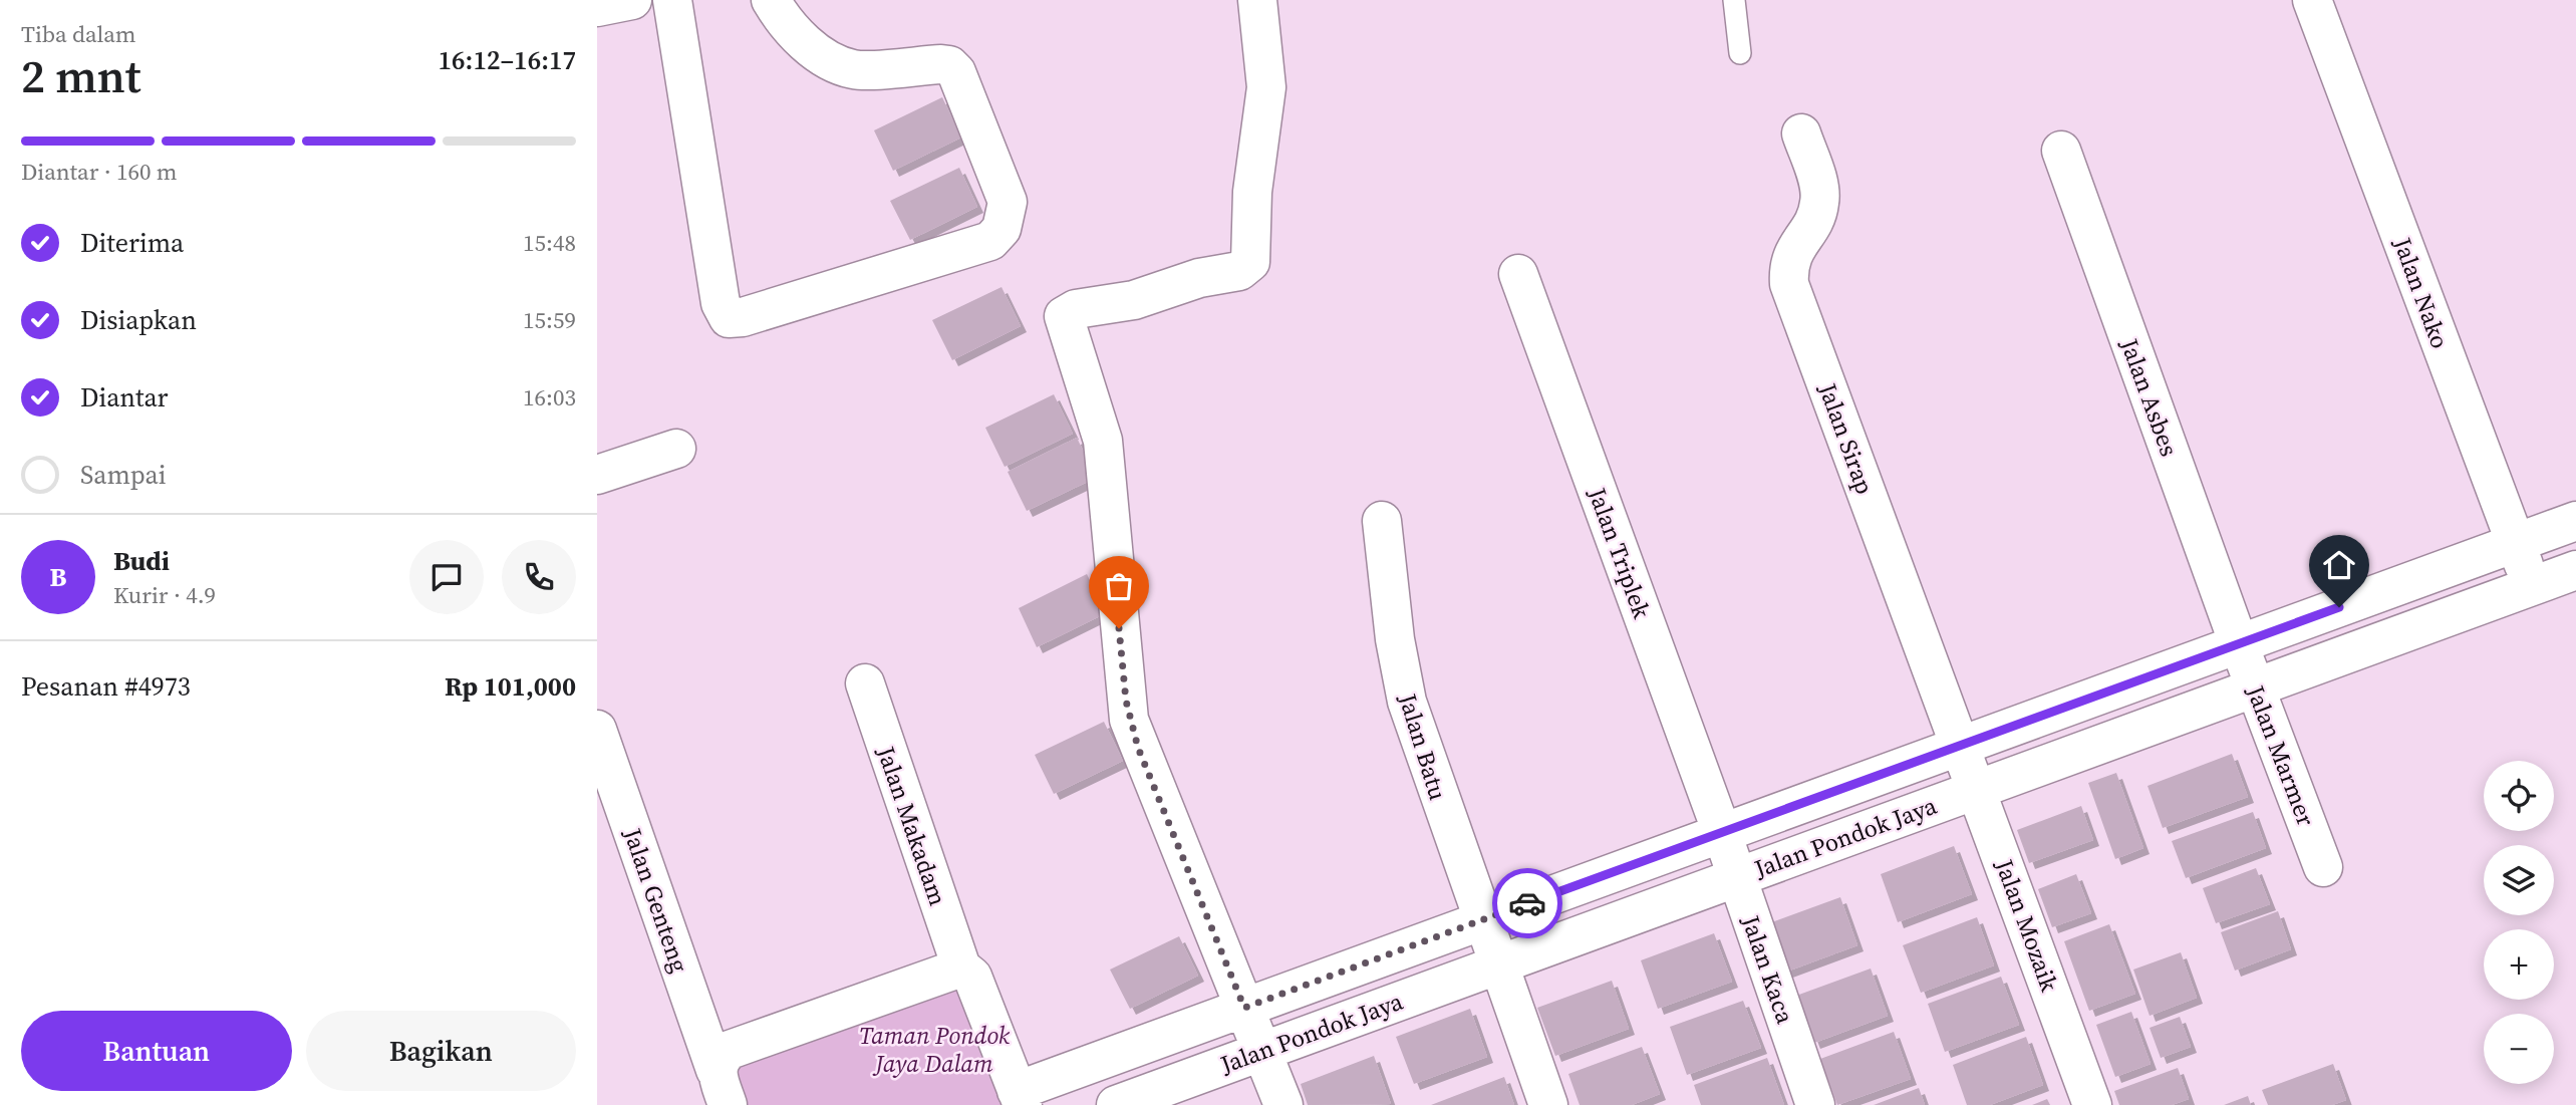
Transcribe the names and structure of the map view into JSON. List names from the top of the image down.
{
  "streets": {
    "street": [
      "Jalan Nako",
      "Jalan Asbes",
      "Jalan Sirap",
      "Jalan Triplek",
      "Jalan Batu",
      "Jalan Marmer",
      "Jalan Makadam",
      "Jalan Pondok Jaya",
      "Jalan Genteng",
      "Jalan Mozaik",
      "Jalan Kaca"
    ]
  },
  "crossings": [
    ["Jalan Nako", "Jalan Pondok Jaya"],
    ["Jalan Asbes", "Jalan Marmer"],
    ["Jalan Asbes", "Jalan Pondok Jaya"],
    ["Jalan Sirap", "Jalan Pondok Jaya"],
    ["Jalan Sirap", "Jalan Mozaik"],
    ["Jalan Triplek", "Jalan Pondok Jaya"],
    ["Jalan Triplek", "Jalan Kaca"],
    ["Jalan Batu", "Jalan Pondok Jaya"],
    ["Jalan Marmer", "Jalan Pondok Jaya"],
    ["Jalan Makadam", "Jalan Pondok Jaya"],
    ["Jalan Pondok Jaya", "Jalan Mozaik"],
    ["Jalan Pondok Jaya", "Jalan Kaca"]
  ],
  "parks": ["Taman Pondok Jaya Dalam"],
  "page": {
    "heading": ["2 mnt", "Tiba dalam", "16:12–16:17"],
    "panel": [
      "Budi",
      "Kurir · 4.9",
      "Pesanan #4973",
      "Rp 101,000"
    ],
    "bar": "Diantar · 160 m",
    "list": [
      ["Diterima", "15:48"],
      ["Disiapkan", "15:59"],
      ["Diantar", "16:03"],
      "Sampai"
    ],
    "round": "B",
    "map_buttons": ["+", "−"],
    "buttons": ["Bantuan", "Bagikan"]
  }
}
